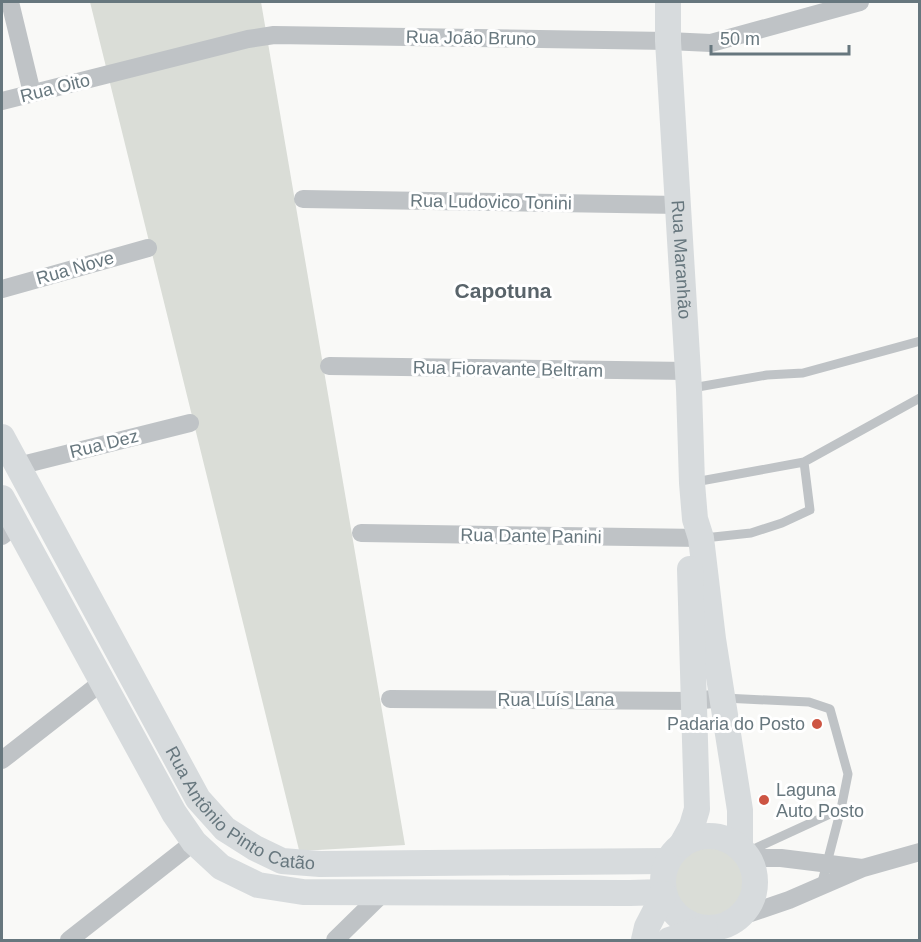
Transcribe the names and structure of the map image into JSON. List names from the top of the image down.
{
  "streets": {
    "main road": ["Rua Maranhão", "Rua Antônio Pinto Catão"],
    "street": [
      "Rua João Bruno",
      "Rua Oito",
      "Rua Ludovico Tonini",
      "Rua Nove",
      "Rua Fioravante Beltram",
      "Rua Dez",
      "Rua Dante Panini",
      "Rua Luís Lana"
    ]
  },
  "crossings": [
    ["Rua João Bruno", "Rua Oito"],
    ["Rua João Bruno", "Rua Maranhão"],
    ["Rua Ludovico Tonini", "Rua Maranhão"],
    ["Rua Maranhão", "Rua Fioravante Beltram"],
    ["Rua Maranhão", "Rua Dante Panini"],
    ["Rua Maranhão", "Rua Luís Lana"],
    ["Rua Maranhão", "Rua Antônio Pinto Catão"],
    ["Rua Dez", "Rua Antônio Pinto Catão"]
  ],
  "districts": ["Capotuna"],
  "places": ["Padaria do Posto", "Laguna Auto Posto"],
  "scale_bar": "50 m"
}
